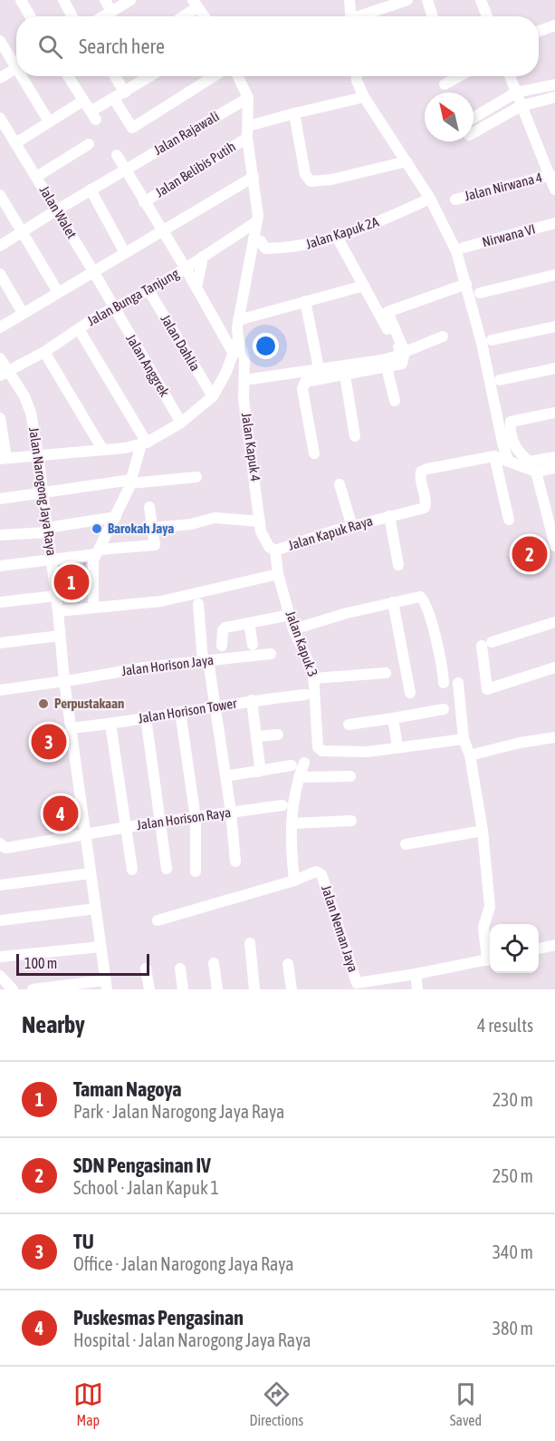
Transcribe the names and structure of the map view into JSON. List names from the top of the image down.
{
  "streets": {
    "street": [
      "Jalan Rajawali",
      "Jalan Belibis Putih",
      "Jalan Nirwana 4",
      "Jalan Walet",
      "Jalan Kapuk 2A",
      "Nirwana VI",
      "Jalan Bunga Tanjung",
      "Jalan Dahlia",
      "Jalan Anggrek",
      "Jalan Kapuk 4",
      "Jalan Narogong Jaya Raya",
      "Jalan Kapuk Raya",
      "Jalan Kapuk 3",
      "Jalan Horison Jaya",
      "Jalan Horison Tower",
      "Jalan Horison Raya",
      "Jalan Neman Jaya"
    ]
  },
  "crossings": [
    ["Jalan Rajawali", "Jalan Walet"],
    ["Jalan Walet", "Jalan Bunga Tanjung"],
    ["Jalan Walet", "Jalan Anggrek"],
    ["Jalan Bunga Tanjung", "Jalan Dahlia"],
    ["Jalan Bunga Tanjung", "Jalan Anggrek"],
    ["Jalan Bunga Tanjung", "Jalan Narogong Jaya Raya"],
    ["Jalan Kapuk 4", "Jalan Kapuk Raya"],
    ["Jalan Narogong Jaya Raya", "Jalan Horison Jaya"],
    ["Jalan Narogong Jaya Raya", "Jalan Horison Tower"],
    ["Jalan Narogong Jaya Raya", "Jalan Horison Raya"],
    ["Jalan Kapuk Raya", "Jalan Kapuk 3"]
  ],
  "places": ["Barokah Jaya", "Perpustakaan"],
  "scale_bar": "100 m",
  "north": "top left",
  "page": {
    "search": "Search here",
    "pins": [
      "2",
      "1",
      "3",
      "4"
    ],
    "scale": "100 m",
    "heading": ["Nearby", "4 results"],
    "list": [
      {
        "mark": "1",
        "name": "Taman Nagoya",
        "note": "Park · Jalan Narogong Jaya Raya",
        "value": "230 m"
      },
      {
        "mark": "2",
        "name": "SDN Pengasinan IV",
        "note": "School · Jalan Kapuk 1",
        "value": "250 m"
      },
      {
        "mark": "3",
        "name": "TU",
        "note": "Office · Jalan Narogong Jaya Raya",
        "value": "340 m"
      },
      {
        "mark": "4",
        "name": "Puskesmas Pengasinan",
        "note": "Hospital · Jalan Narogong Jaya Raya",
        "value": "380 m"
      }
    ],
    "nav": ["Map", "Directions", "Saved"]
  }
}
